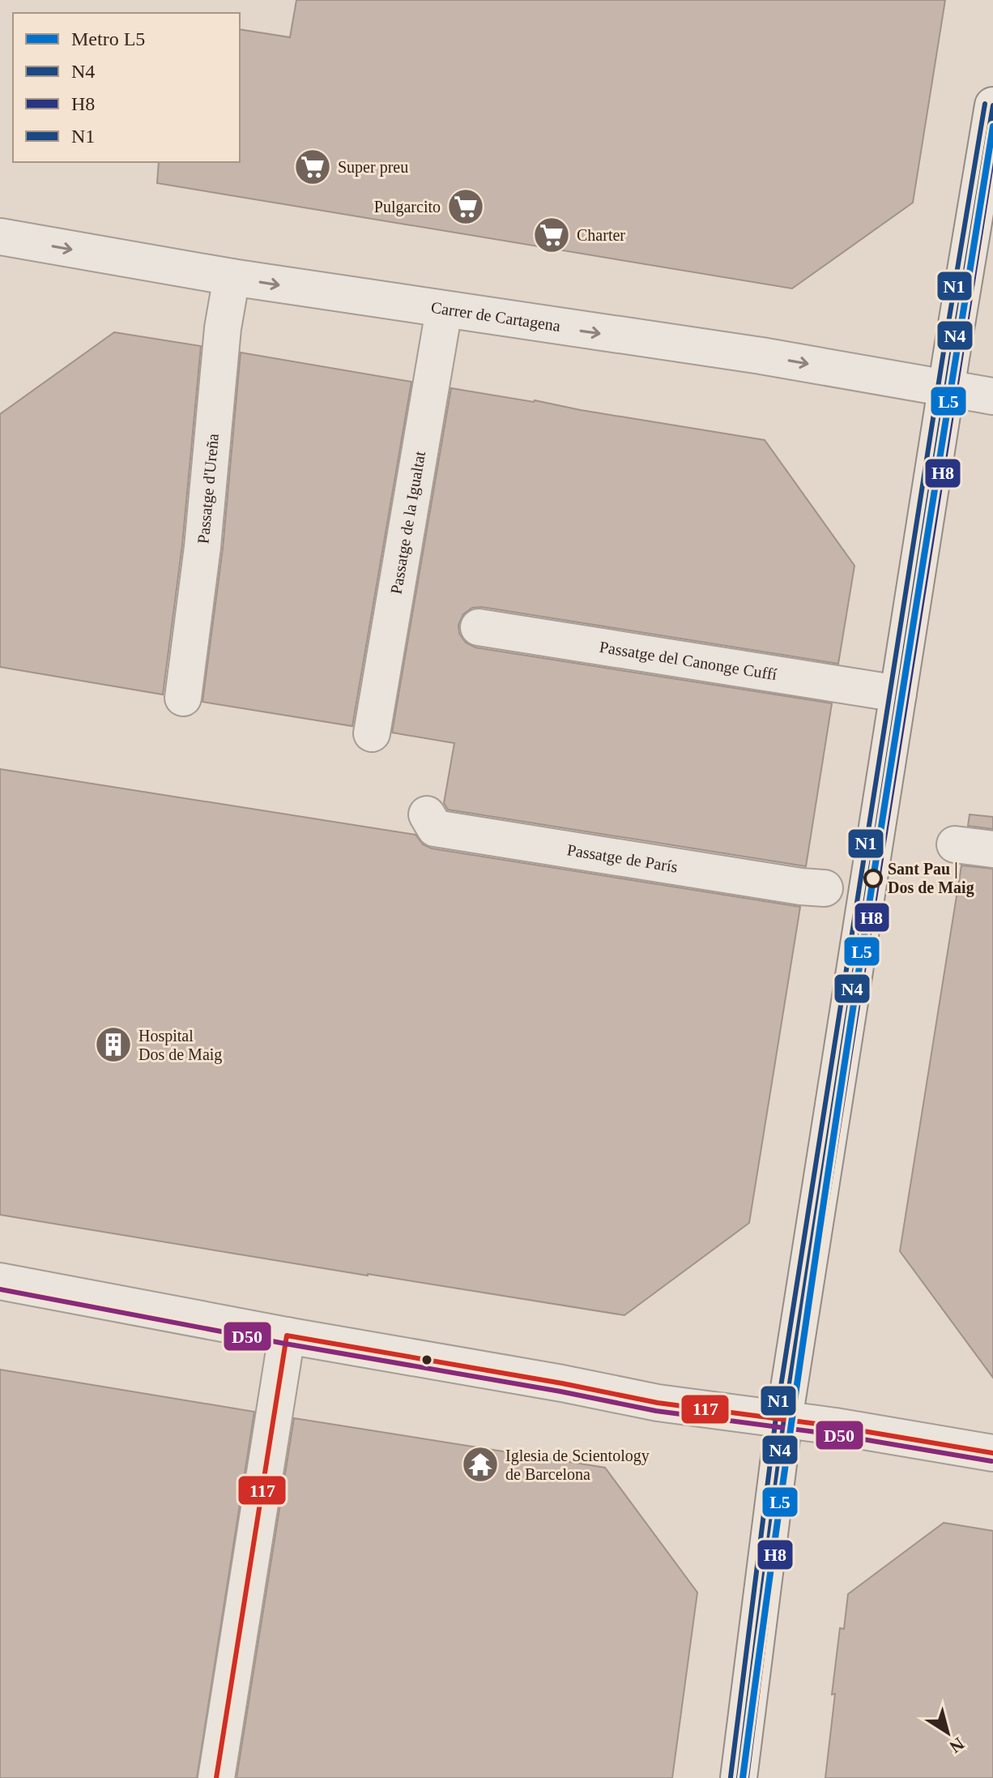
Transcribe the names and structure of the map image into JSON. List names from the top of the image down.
{
  "streets": {
    "street": [
      "Carrer de Cartagena",
      "Passatge d'Ureña",
      "Passatge de la Igualtat",
      "Passatge del Canonge Cuffí",
      "Passatge de París"
    ]
  },
  "crossings": [
    ["Carrer de Cartagena", "Passatge d'Ureña"],
    ["Carrer de Cartagena", "Passatge de la Igualtat"]
  ],
  "one_way": ["Carrer de Cartagena"],
  "places": {
    "supermarket": ["Super preu", "Pulgarcito", "Charter"],
    "other": ["Sant Pau | Dos de Maig"],
    "building": ["Hospital Dos de Maig"],
    "temple": ["Iglesia de Scientology de Barcelona"]
  },
  "lines": [
    "transit line N1",
    "transit line N4",
    "metro line L5",
    "transit line H8",
    "transit line D50",
    "transit line 117"
  ],
  "legend": [
    "Metro L5",
    "N4",
    "H8",
    "N1"
  ],
  "north": "bottom right"
}
